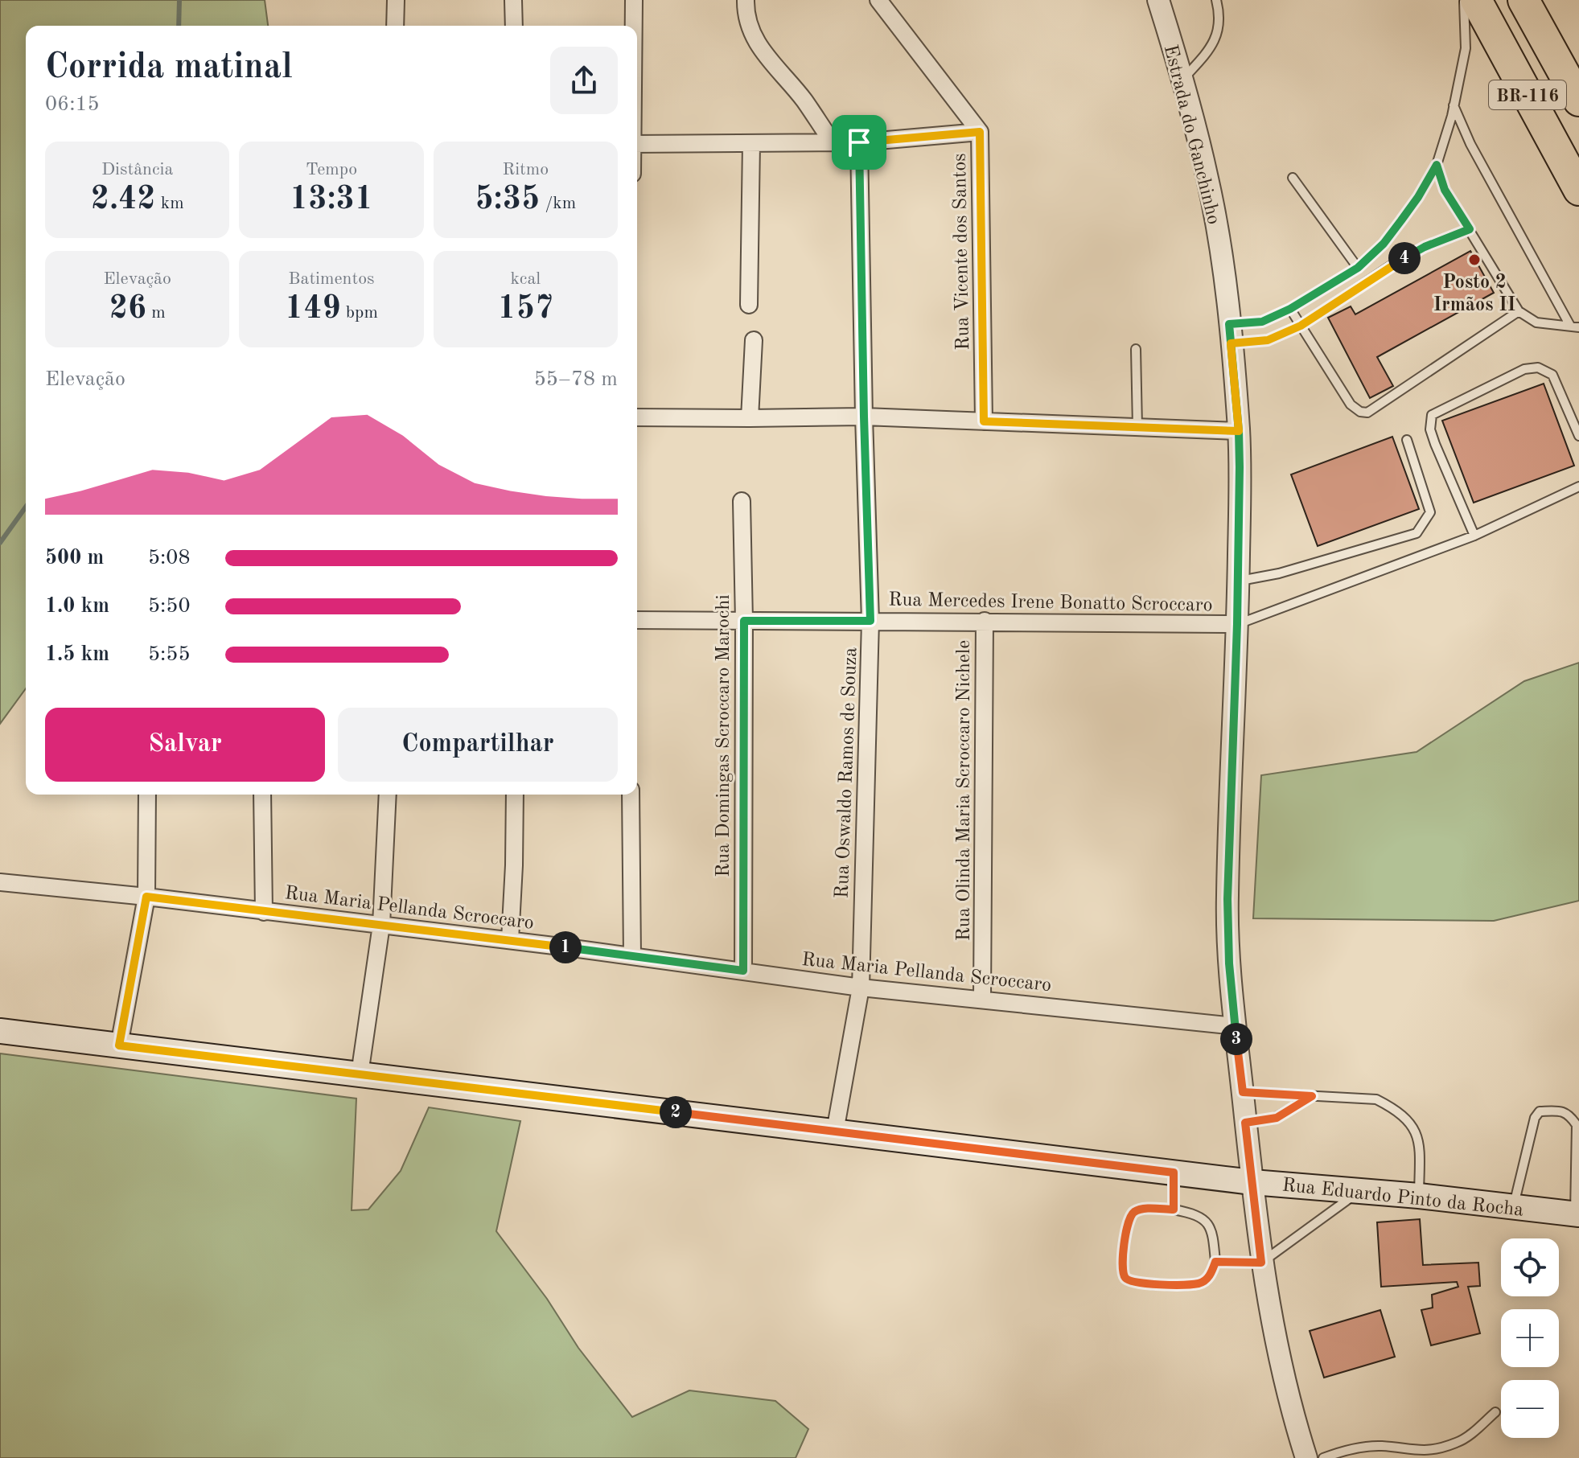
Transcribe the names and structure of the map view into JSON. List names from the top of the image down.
{
  "streets": {
    "highway": ["BR-116"],
    "main road": ["Rua Eduardo Pinto da Rocha"],
    "street": [
      "Estrada do Ganchinho",
      "Rua Vicente dos Santos",
      "Rua Mercedes Irene Bonatto Scroccaro",
      "Rua Domingas Scroccaro Marochi",
      "Rua Oswaldo Ramos de Souza",
      "Rua Olinda Maria Scroccaro Nichele",
      "Rua Maria Pellanda Scroccaro"
    ]
  },
  "crossings": [
    ["Estrada do Ganchinho", "Rua Mercedes Irene Bonatto Scroccaro"],
    ["Estrada do Ganchinho", "Rua Maria Pellanda Scroccaro"],
    ["Estrada do Ganchinho", "Rua Eduardo Pinto da Rocha"],
    ["Rua Mercedes Irene Bonatto Scroccaro", "Rua Domingas Scroccaro Marochi"],
    ["Rua Mercedes Irene Bonatto Scroccaro", "Rua Oswaldo Ramos de Souza"],
    ["Rua Mercedes Irene Bonatto Scroccaro", "Rua Olinda Maria Scroccaro Nichele"],
    ["Rua Domingas Scroccaro Marochi", "Rua Maria Pellanda Scroccaro"],
    ["Rua Oswaldo Ramos de Souza", "Rua Maria Pellanda Scroccaro"],
    ["Rua Oswaldo Ramos de Souza", "Rua Eduardo Pinto da Rocha"],
    ["Rua Olinda Maria Scroccaro Nichele", "Rua Maria Pellanda Scroccaro"]
  ],
  "places": ["Posto 2 Irmãos II"],
  "page": {
    "heading": ["Corrida matinal", "06:15"],
    "stats": [
      ["Distância", "2.42 km"],
      ["Tempo", "13:31"],
      ["Ritmo", "5:35 /km"],
      ["Elevação", "26 m"],
      ["Batimentos", "149 bpm"],
      ["kcal", "157"]
    ],
    "pins": [
      "4",
      "1",
      "3",
      "2"
    ],
    "chart": ["Elevação", "55–78 m"],
    "list": [
      {
        "name": "500 m",
        "note": "5:08"
      },
      {
        "name": "1.0 km",
        "note": "5:50"
      },
      {
        "name": "1.5 km",
        "note": "5:55"
      }
    ],
    "buttons": ["Salvar", "Compartilhar"],
    "map_buttons": ["+", "−"]
  }
}
